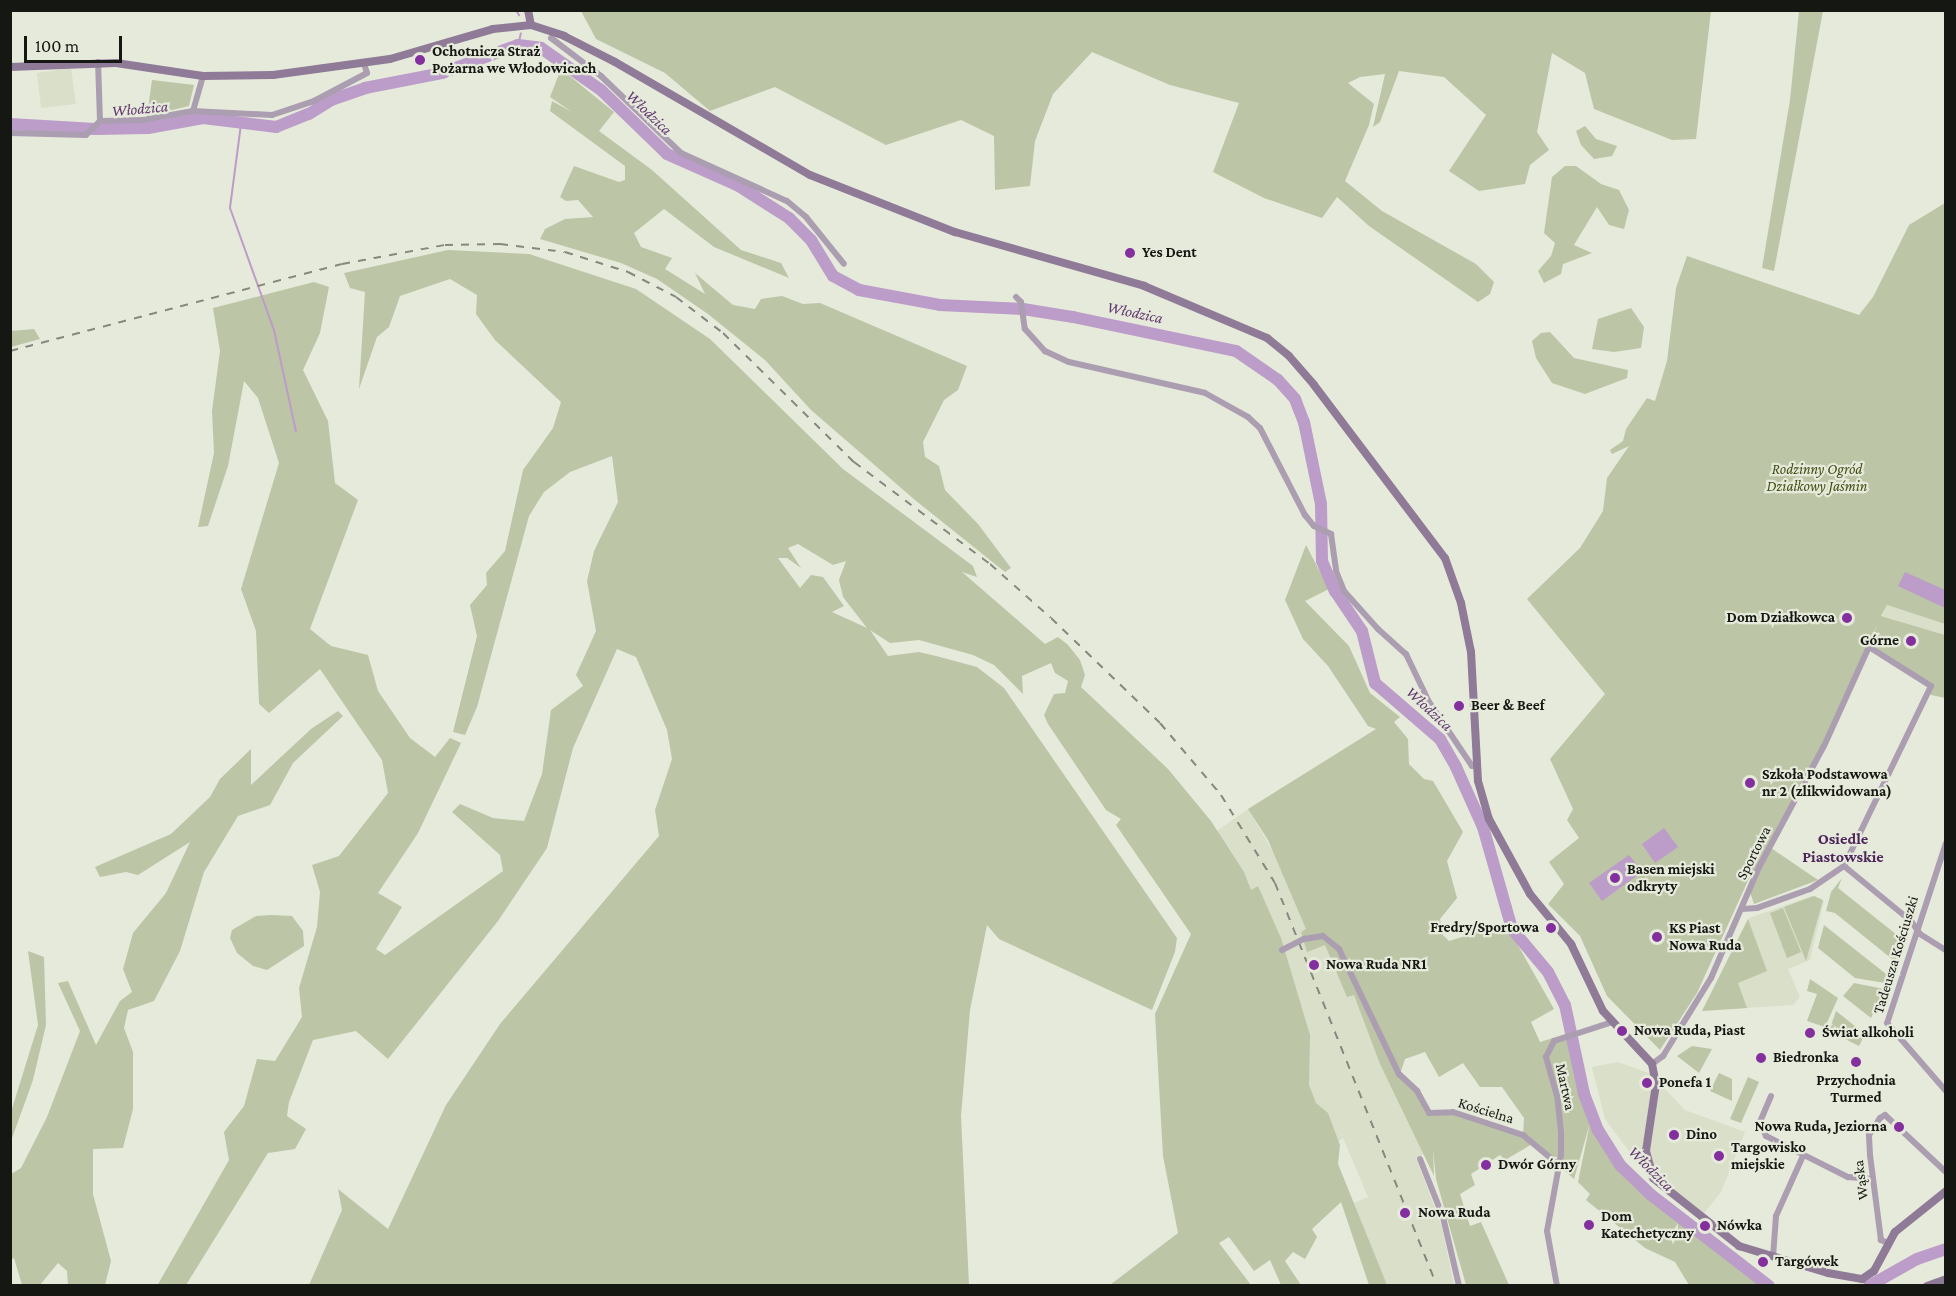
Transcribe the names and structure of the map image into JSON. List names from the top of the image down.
{
  "streets": {
    "street": [
      "Sportowa",
      "Tadeusza Kościuszki",
      "Martwa",
      "Kościelna",
      "Wąska"
    ]
  },
  "crossings": [
    ["Martwa", "Kościelna"]
  ],
  "districts": ["Osiedle Piastowskie"],
  "water": ["Włodzica"],
  "parks": ["Rodzinny Ogród Działkowy Jaśmin"],
  "places": [
    "Ochotnicza Straż Pożarna we Włodowicach",
    "Yes Dent",
    "Dom Działkowca",
    "Górne",
    "Beer & Beef",
    "Szkoła Podstawowa nr 2 (zlikwidowana)",
    "Basen miejski odkryty",
    "Fredry/Sportowa",
    "KS Piast Nowa Ruda",
    "Nowa Ruda NR1",
    "Nowa Ruda, Piast",
    "Świat alkoholi",
    "Biedronka",
    "Przychodnia Turmed",
    "Ponefa 1",
    "Nowa Ruda, Jeziorna",
    "Dino",
    "Targowisko miejskie",
    "Dwór Górny",
    "Nowa Ruda",
    "Dom Katechetyczny",
    "Nówka",
    "Targówek"
  ],
  "scale_bar": "100 m"
}
